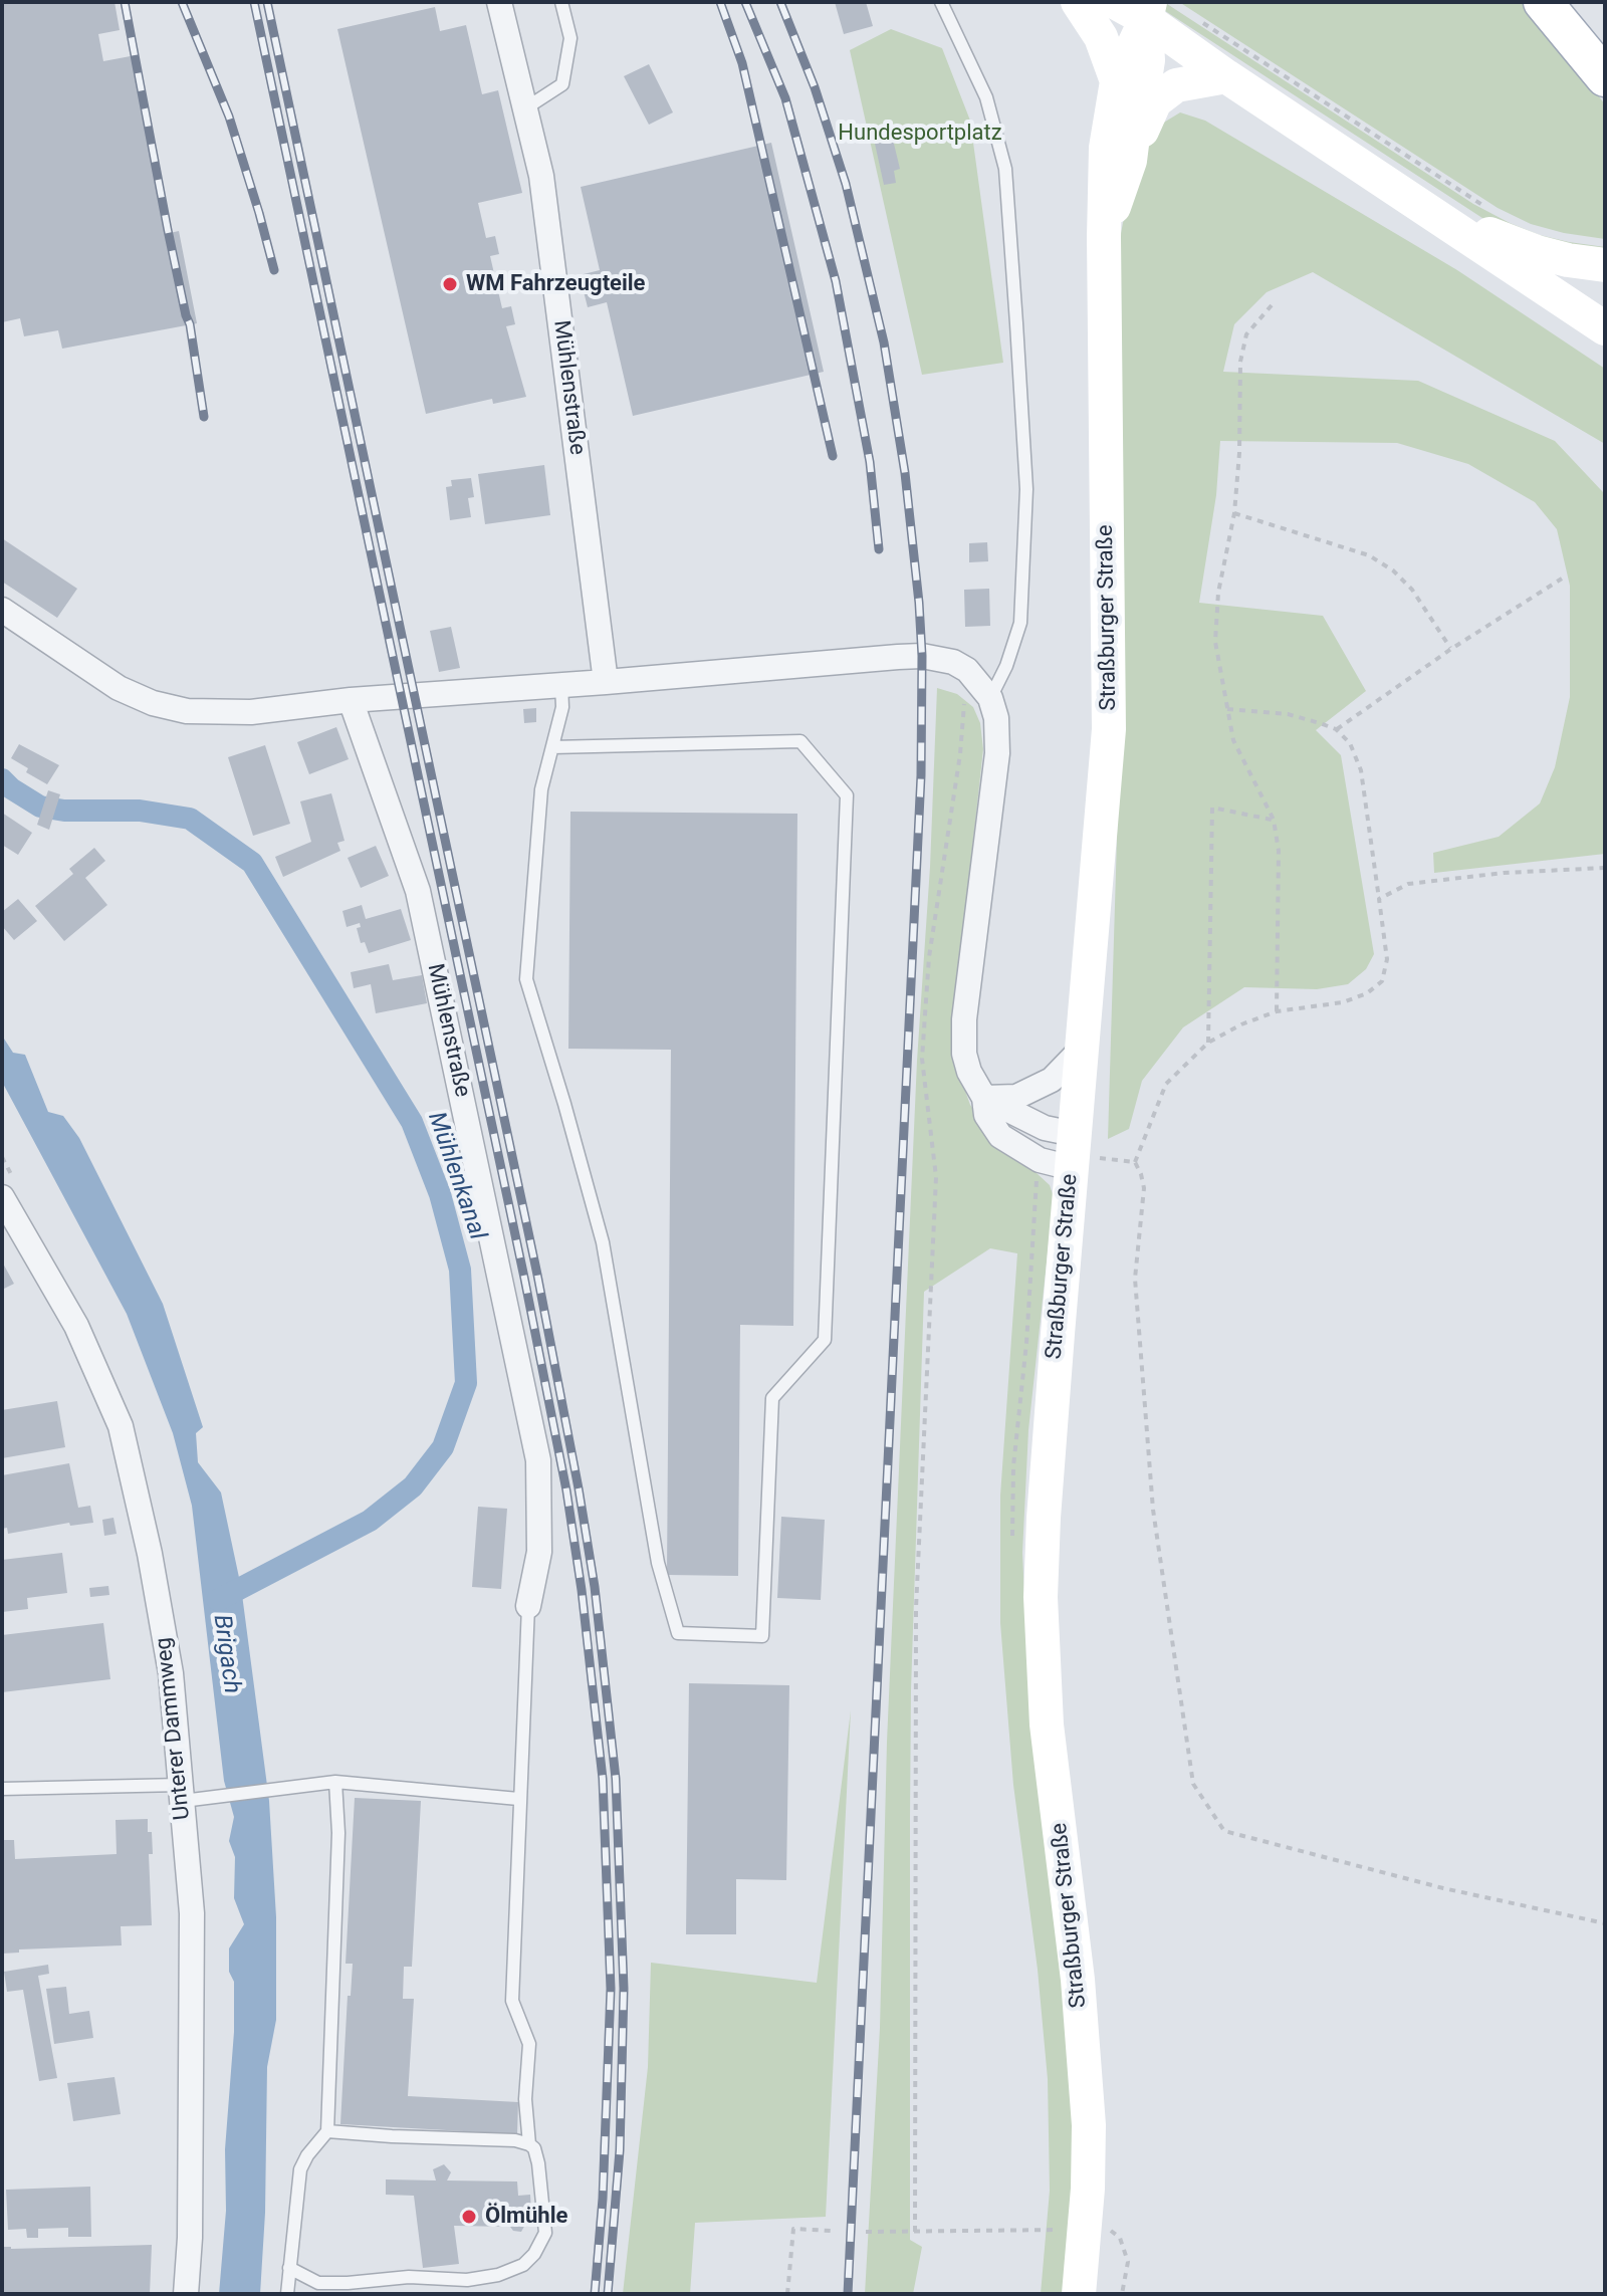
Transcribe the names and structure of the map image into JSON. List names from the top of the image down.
{
  "streets": {
    "main road": ["Straßburger Straße"],
    "street": ["Mühlenstraße", "Unterer Dammweg"]
  },
  "water": ["Mühlenkanal", "Brigach"],
  "parks": ["Hundesportplatz"],
  "places": ["WM Fahrzeugteile", "Ölmühle"]
}
